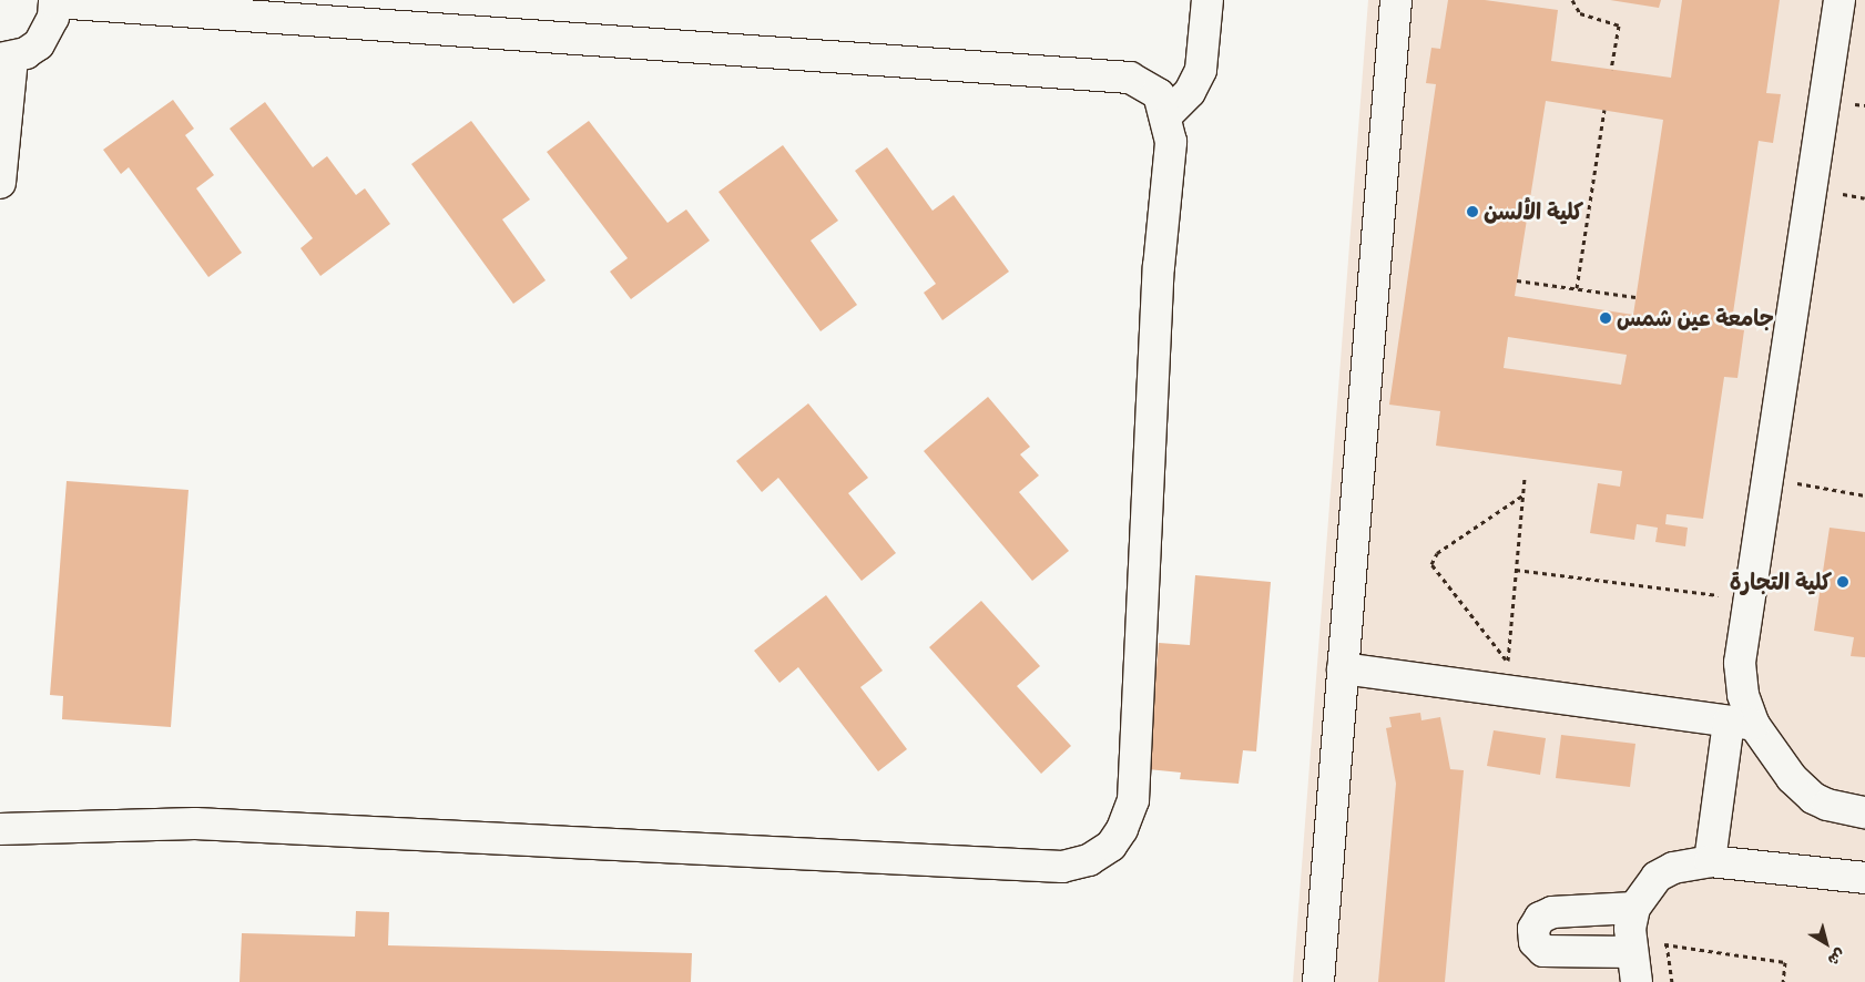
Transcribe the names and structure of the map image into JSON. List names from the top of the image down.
{
  "places": ["كلية الألسن", "جامعة عين شمس", "كلية التجارة"],
  "north": "bottom right"
}
